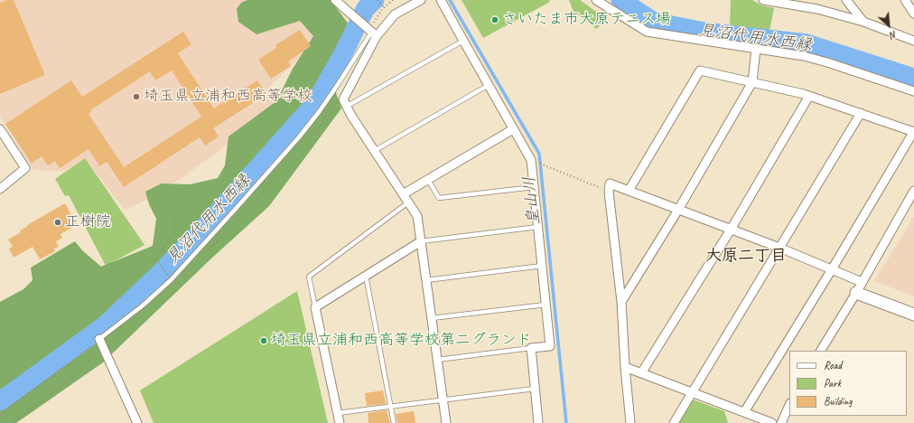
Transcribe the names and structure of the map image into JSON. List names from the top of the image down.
{
  "districts": ["大原二丁目"],
  "water": ["見沼代用水西縁", "皇山川"],
  "places": [
    "さいたま市大原テニス場",
    "埼玉県立浦和西高等学校",
    "正樹院",
    "埼玉県立浦和西高等学校第二グランド"
  ],
  "legend": ["Road", "Park", "Building"],
  "north": "bottom right"
}
